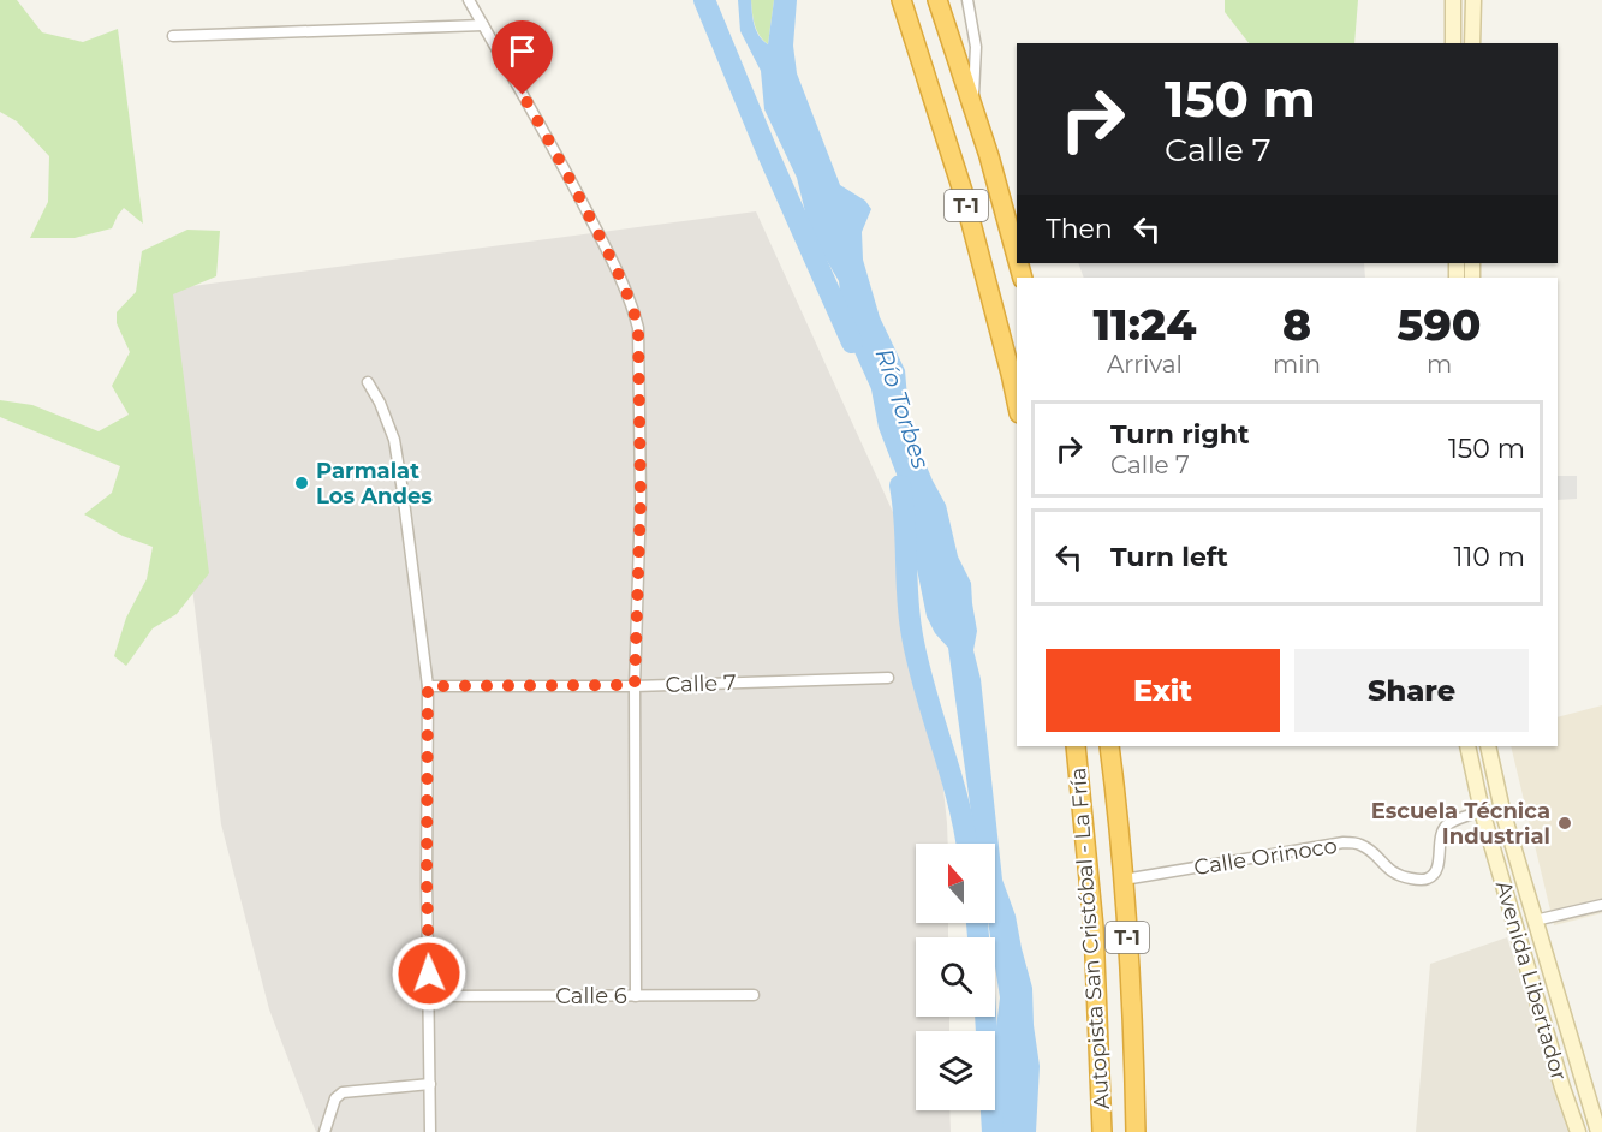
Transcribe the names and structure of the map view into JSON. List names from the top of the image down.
{
  "streets": {
    "highway": ["T-1", "Autopista San Cristóbal - La Fría"],
    "main road": ["Avenida Libertador"],
    "street": ["Calle 7", "Calle Orinoco", "Calle 6"]
  },
  "crossings": [
    ["Calle Orinoco", "Autopista San Cristóbal - La Fría"],
    ["Calle Orinoco", "Avenida Libertador"]
  ],
  "water": ["Río Torbes"],
  "places": ["Parmalat Los Andes", "Escuela Técnica Industrial"],
  "north": "top",
  "page": {
    "turn": ["150 m", "Calle 7"],
    "then": "Then",
    "eta": [
      "11:24",
      "Arrival",
      "8",
      "min",
      "590",
      "m"
    ],
    "list": [
      {
        "name": "Turn right",
        "note": "Calle 7",
        "value": "150 m"
      },
      {
        "name": "Turn left",
        "value": "110 m"
      }
    ],
    "buttons": ["Exit", "Share"]
  }
}
